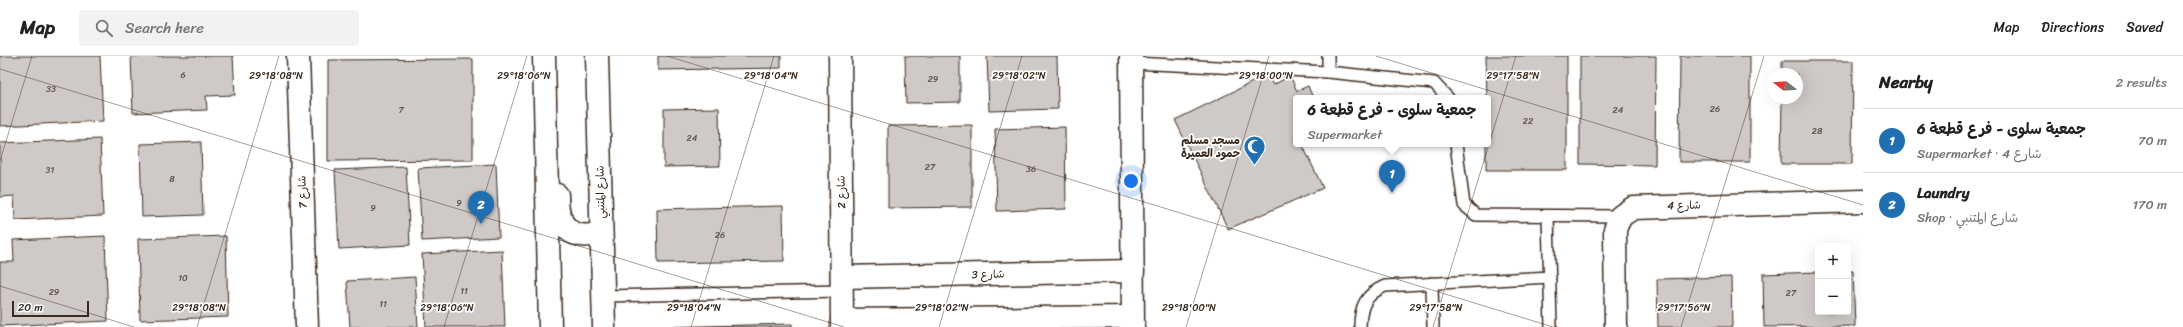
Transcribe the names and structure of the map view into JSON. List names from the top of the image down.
{
  "streets": {
    "street": [
      "شارع 7",
      "شارع المتنبي",
      "شارع 2",
      "شارع 4",
      "شارع 3"
    ]
  },
  "crossings": [
    ["شارع 2", "شارع 3"]
  ],
  "places": {
    "mosque": ["مسجد مسلم حمود العميرة"]
  },
  "house_numbers": [
    "6",
    "29",
    "33",
    "26",
    "7",
    "24",
    "22",
    "28",
    "24",
    "27",
    "36",
    "31",
    "8",
    "9",
    "9",
    "26",
    "10",
    "11",
    "29",
    "27",
    "11"
  ],
  "scale_bar": "20 m",
  "north": "left",
  "page": {
    "header": "Map",
    "search": "Search here",
    "nav": ["Map", "Directions", "Saved"],
    "heading": ["Nearby", "2 results"],
    "popup": ["جمعية سلوى - فرع قطعة 6", "Supermarket"],
    "list": [
      {
        "mark": "1",
        "name": "جمعية سلوى - فرع قطعة 6",
        "note": "Supermarket · شارع 4",
        "value": "70 m"
      },
      {
        "mark": "2",
        "name": "Laundry",
        "note": "Shop · شارع المتنبي",
        "value": "170 m"
      }
    ],
    "pins": ["1", "2"],
    "map_buttons": ["+", "−"],
    "scale": "20 m"
  },
  "coordinates": [
    "29°18'08\"N",
    "29°18'06\"N",
    "29°18'04\"N",
    "29°18'02\"N",
    "29°18'00\"N",
    "29°17'58\"N",
    "29°17'56\"N"
  ]
}
